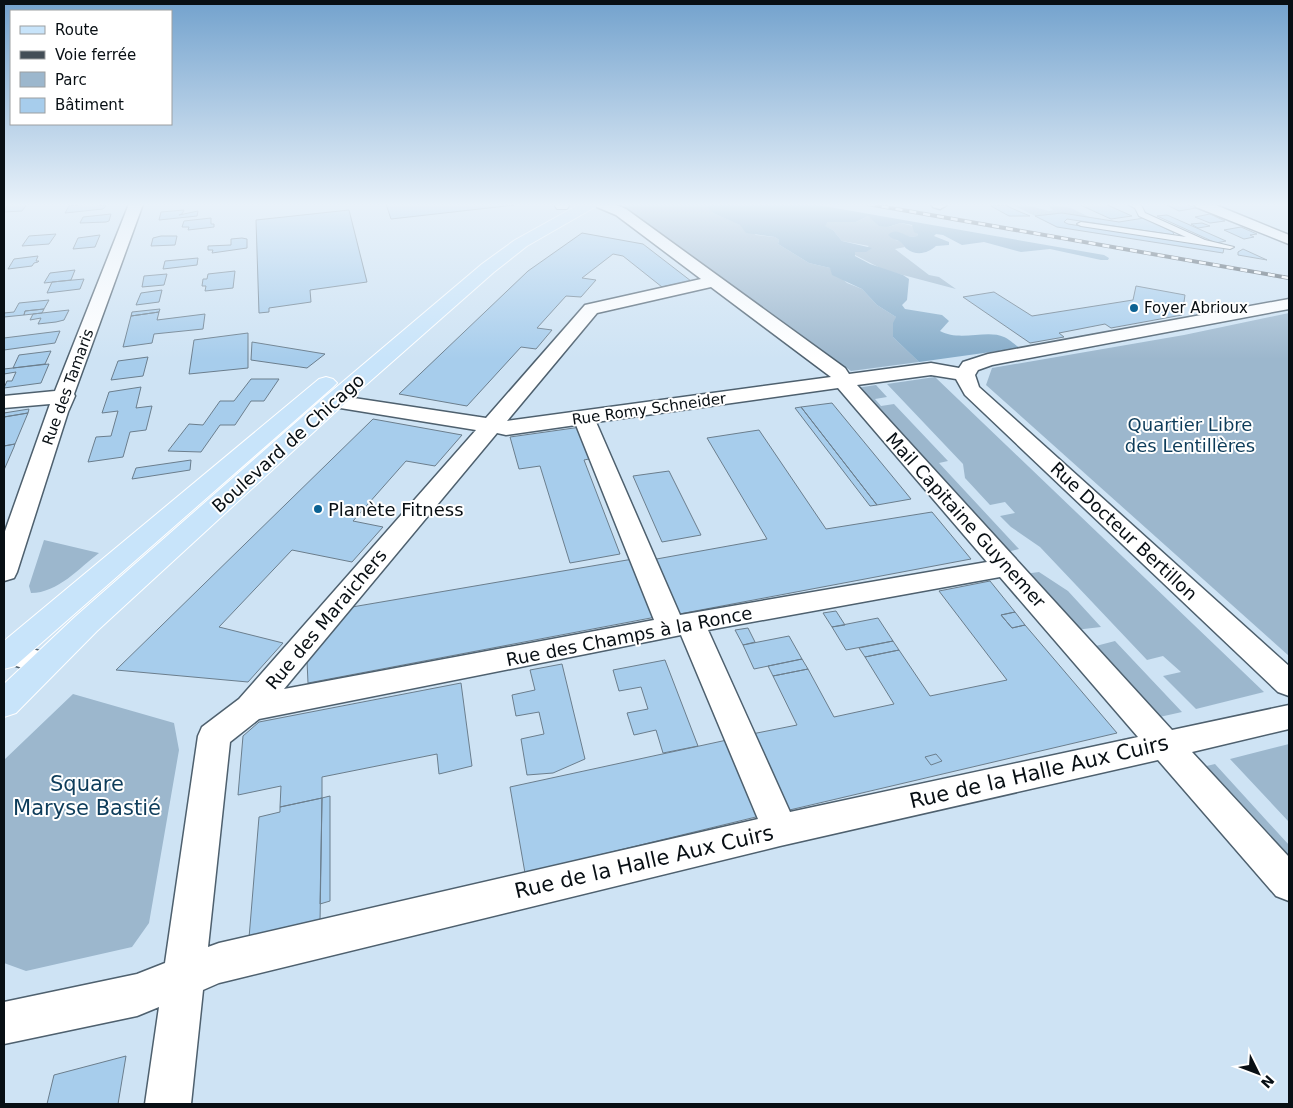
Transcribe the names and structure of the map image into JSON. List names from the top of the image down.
{
  "streets": {
    "main road": ["Boulevard de Chicago"],
    "street": [
      "Rue des Tamaris",
      "Rue Romy Schneider",
      "Mail Capitaine Guynemer",
      "Rue Docteur Bertillon",
      "Rue des Maraichers",
      "Rue des Champs à la Ronce",
      "Rue de la Halle Aux Cuirs"
    ]
  },
  "crossings": [
    ["Rue Romy Schneider", "Boulevard de Chicago"],
    ["Rue Romy Schneider", "Mail Capitaine Guynemer"],
    ["Rue Romy Schneider", "Rue Docteur Bertillon"],
    ["Rue Romy Schneider", "Rue des Maraichers"],
    ["Mail Capitaine Guynemer", "Rue des Maraichers"],
    ["Mail Capitaine Guynemer", "Rue des Champs à la Ronce"],
    ["Mail Capitaine Guynemer", "Rue de la Halle Aux Cuirs"],
    ["Rue des Maraichers", "Rue des Champs à la Ronce"],
    ["Rue des Maraichers", "Rue de la Halle Aux Cuirs"]
  ],
  "parks": ["Quartier Libre des Lentillères", "Square Maryse Bastié"],
  "places": ["Foyer Abrioux", "Planète Fitness"],
  "legend": [
    "Route",
    "Voie ferrée",
    "Parc",
    "Bâtiment"
  ],
  "north": "bottom right"
}
